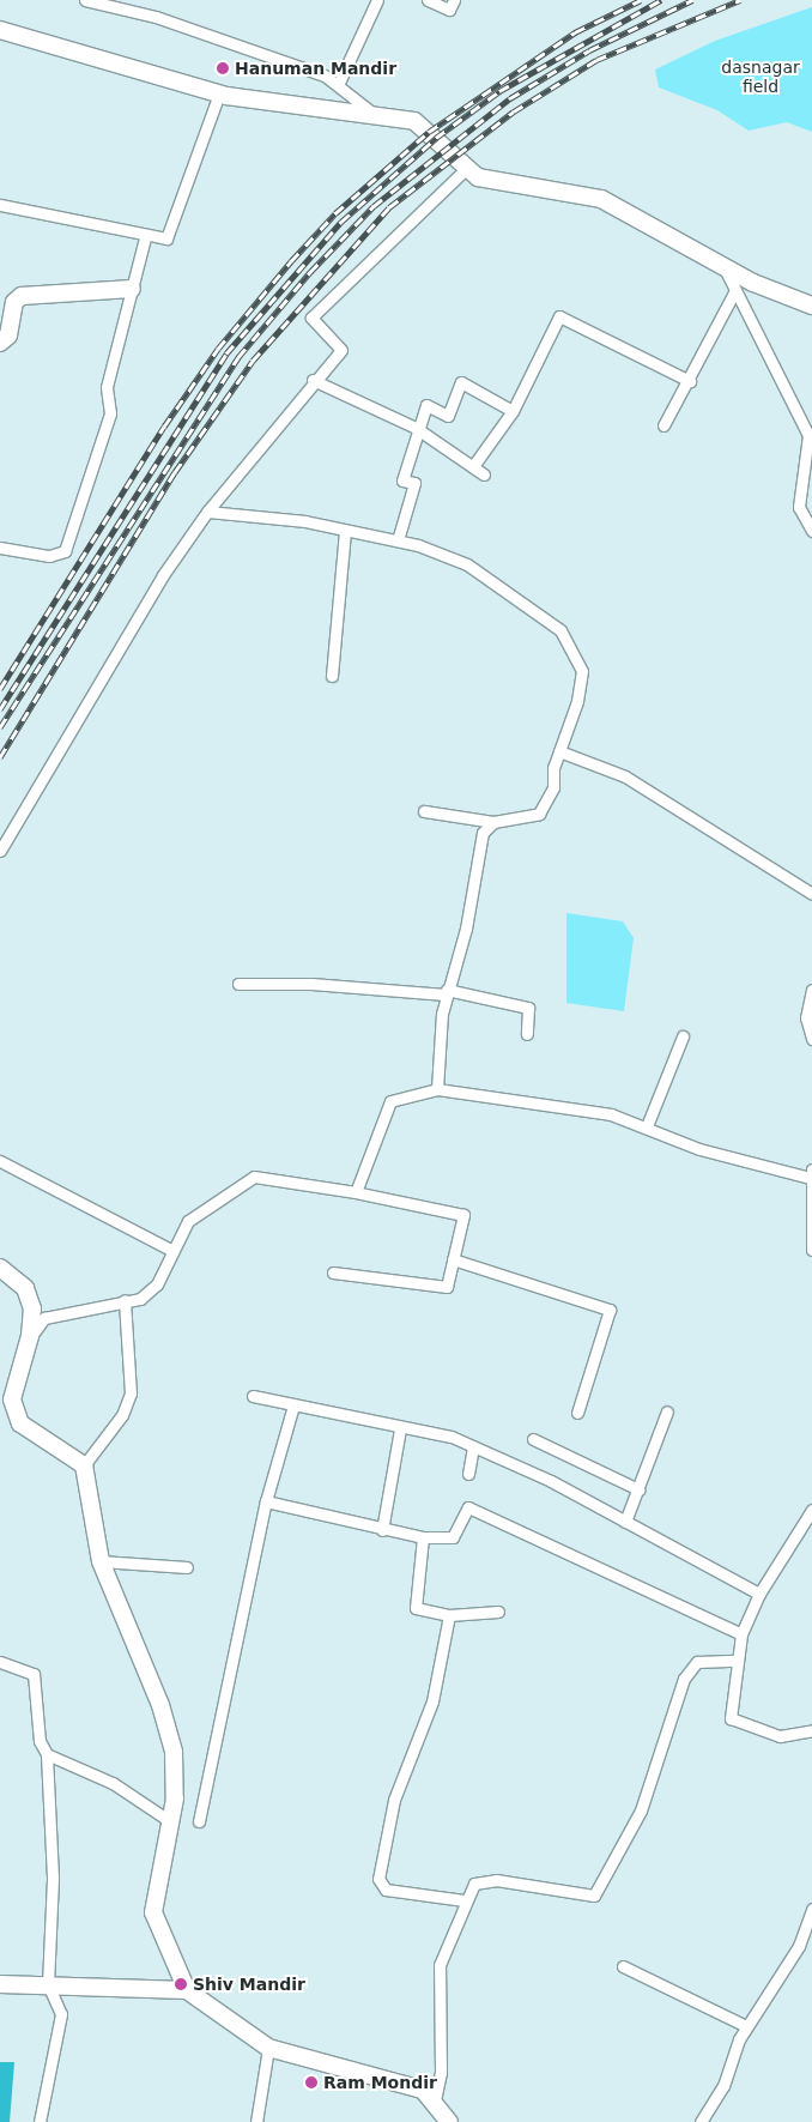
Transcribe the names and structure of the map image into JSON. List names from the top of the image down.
{
  "parks": ["dasnagar field"],
  "places": ["Hanuman Mandir", "Shiv Mandir", "Ram Mondir"]
}
